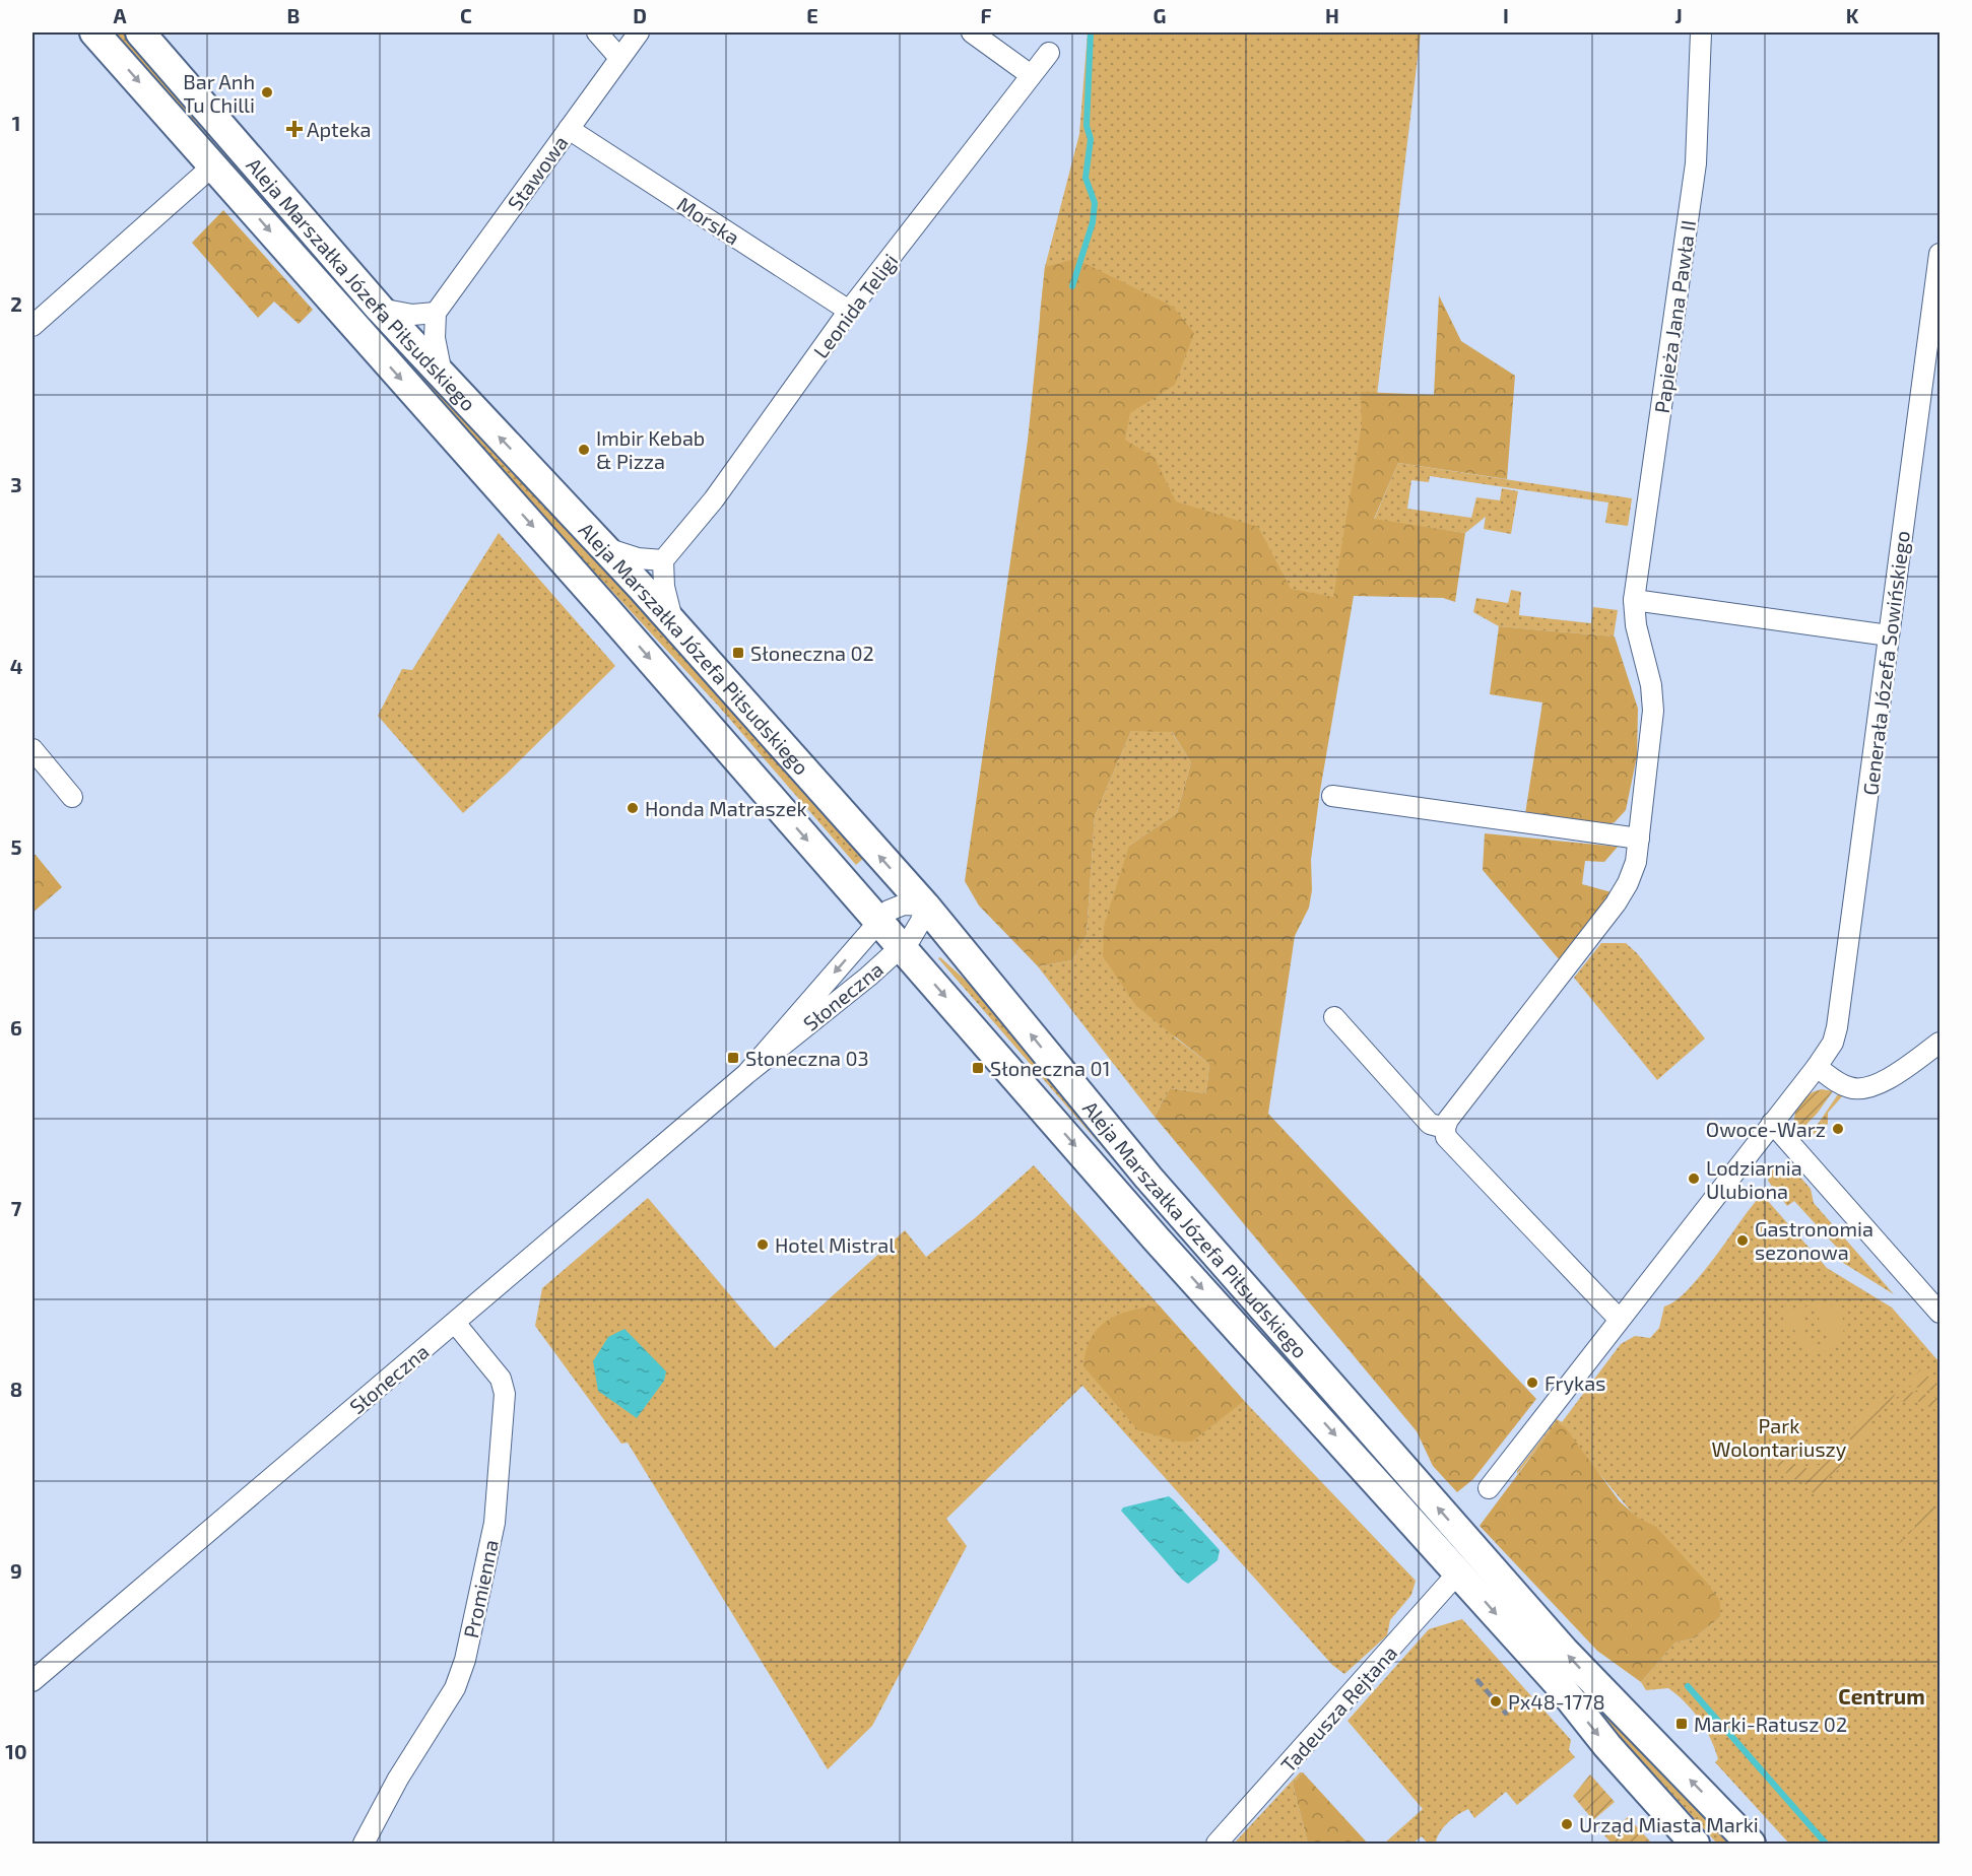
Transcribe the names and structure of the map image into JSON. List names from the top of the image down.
{
  "streets": {
    "main road": ["Aleja Marszałka Józefa Piłsudskiego"],
    "street": [
      "Stawowa",
      "Morska",
      "Leonida Teligi",
      "Papieża Jana Pawła II",
      "Generała Józefa Sowińskiego",
      "Słoneczna",
      "Promienna",
      "Tadeusza Rejtana"
    ]
  },
  "crossings": [
    ["Stawowa", "Morska"],
    ["Morska", "Leonida Teligi"],
    ["Aleja Marszałka Józefa Piłsudskiego", "Słoneczna"],
    ["Aleja Marszałka Józefa Piłsudskiego", "Tadeusza Rejtana"],
    ["Słoneczna", "Promienna"]
  ],
  "districts": ["Centrum"],
  "parks": ["Park Wolontariuszy"],
  "places": {
    "other": [
      "Bar Anh Tu Chilli",
      "Imbir Kebab & Pizza",
      "Honda Matraszek",
      "Owoce-Warz",
      "Lodziarnia Ulubiona",
      "Gastronomia sezonowa",
      "Hotel Mistral",
      "Frykas",
      "Px48-1778",
      "Urząd Miasta Marki"
    ],
    "health": ["Apteka"],
    "transit": [
      "Słoneczna 02",
      "Słoneczna 03",
      "Słoneczna 01",
      "Marki-Ratusz 02"
    ]
  },
  "grid": {
    "columns": [
      "A",
      "B",
      "C",
      "D",
      "E",
      "F",
      "G",
      "H",
      "I",
      "J",
      "K"
    ],
    "rows": [
      "1",
      "2",
      "3",
      "4",
      "5",
      "6",
      "7",
      "8",
      "9",
      "10"
    ]
  }
}
